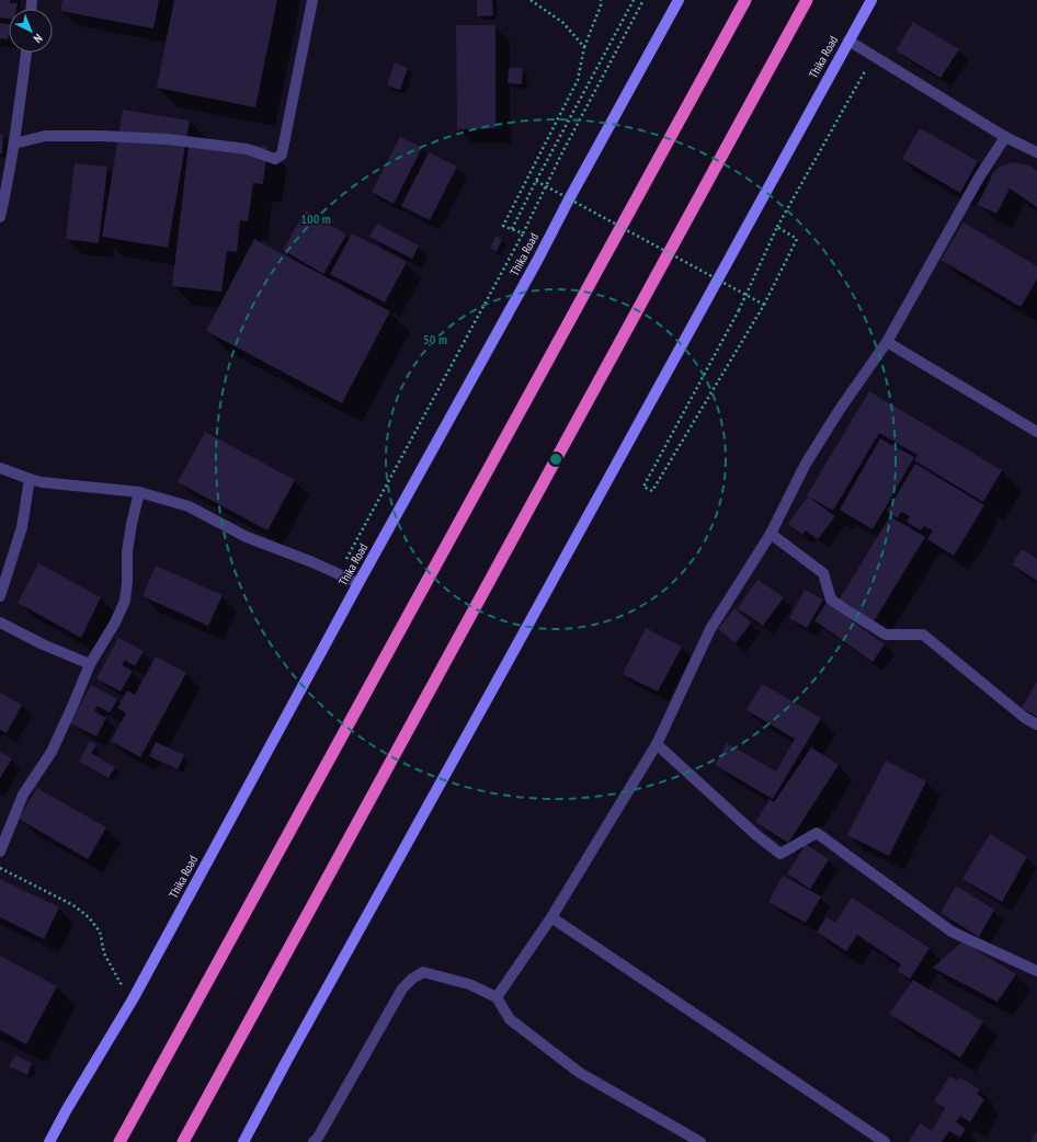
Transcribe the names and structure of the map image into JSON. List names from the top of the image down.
{
  "streets": {
    "main road": ["Thika Road"]
  },
  "north": "bottom right",
  "rings": ["100 m", "50 m"]
}
